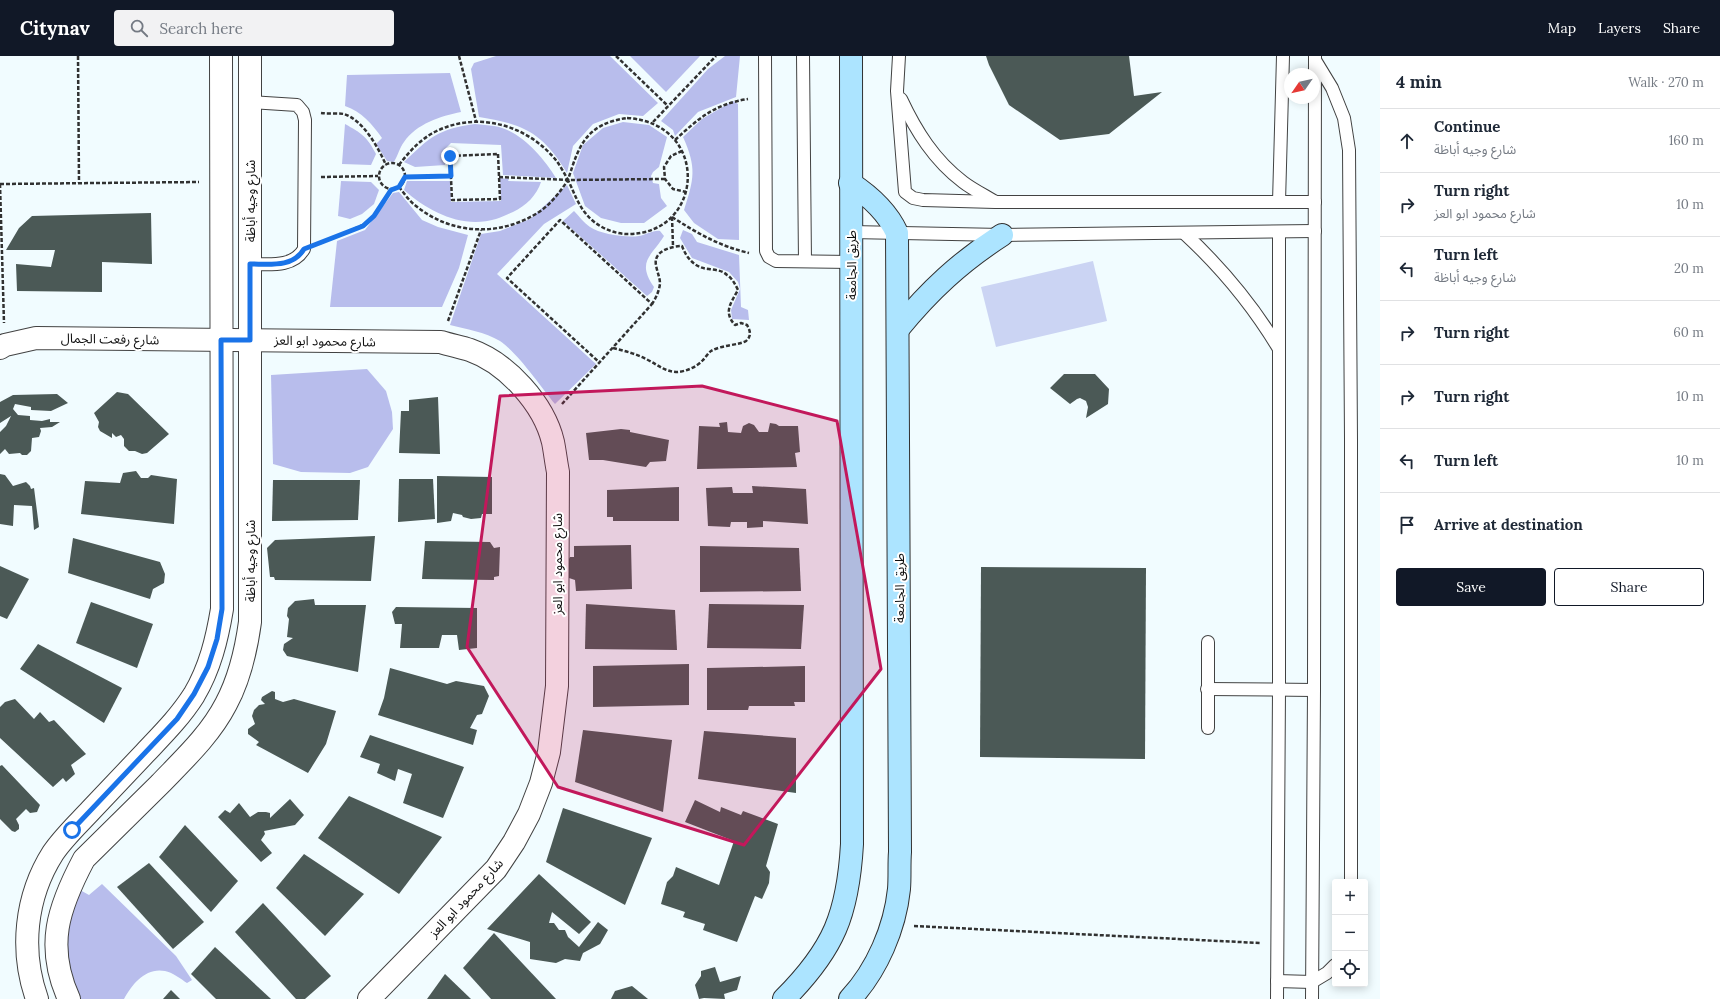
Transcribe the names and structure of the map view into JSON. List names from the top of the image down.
{
  "streets": {
    "street": [
      "شارع وجيه أباظة",
      "طريق الجامعة",
      "شارع رفعت الجمال",
      "شارع محمود ابو العز"
    ]
  },
  "crossings": [
    ["شارع وجيه أباظة", "شارع محمود ابو العز"],
    ["شارع رفعت الجمال", "شارع محمود ابو العز"]
  ],
  "north": "bottom left",
  "page": {
    "header": "Citynav",
    "search": "Search here",
    "nav": ["Map", "Layers", "Share"],
    "heading": ["4 min", "Walk · 270 m"],
    "list": [
      ["Continue", "شارع وجيه أباظة", "160 m"],
      ["Turn right", "شارع محمود ابو العز", "10 m"],
      ["Turn left", "شارع وجيه أباظة", "20 m"],
      ["Turn right", "60 m"],
      ["Turn right", "10 m"],
      ["Turn left", "10 m"],
      "Arrive at destination"
    ],
    "buttons": ["Save", "Share"],
    "map_buttons": ["+", "−"]
  }
}
